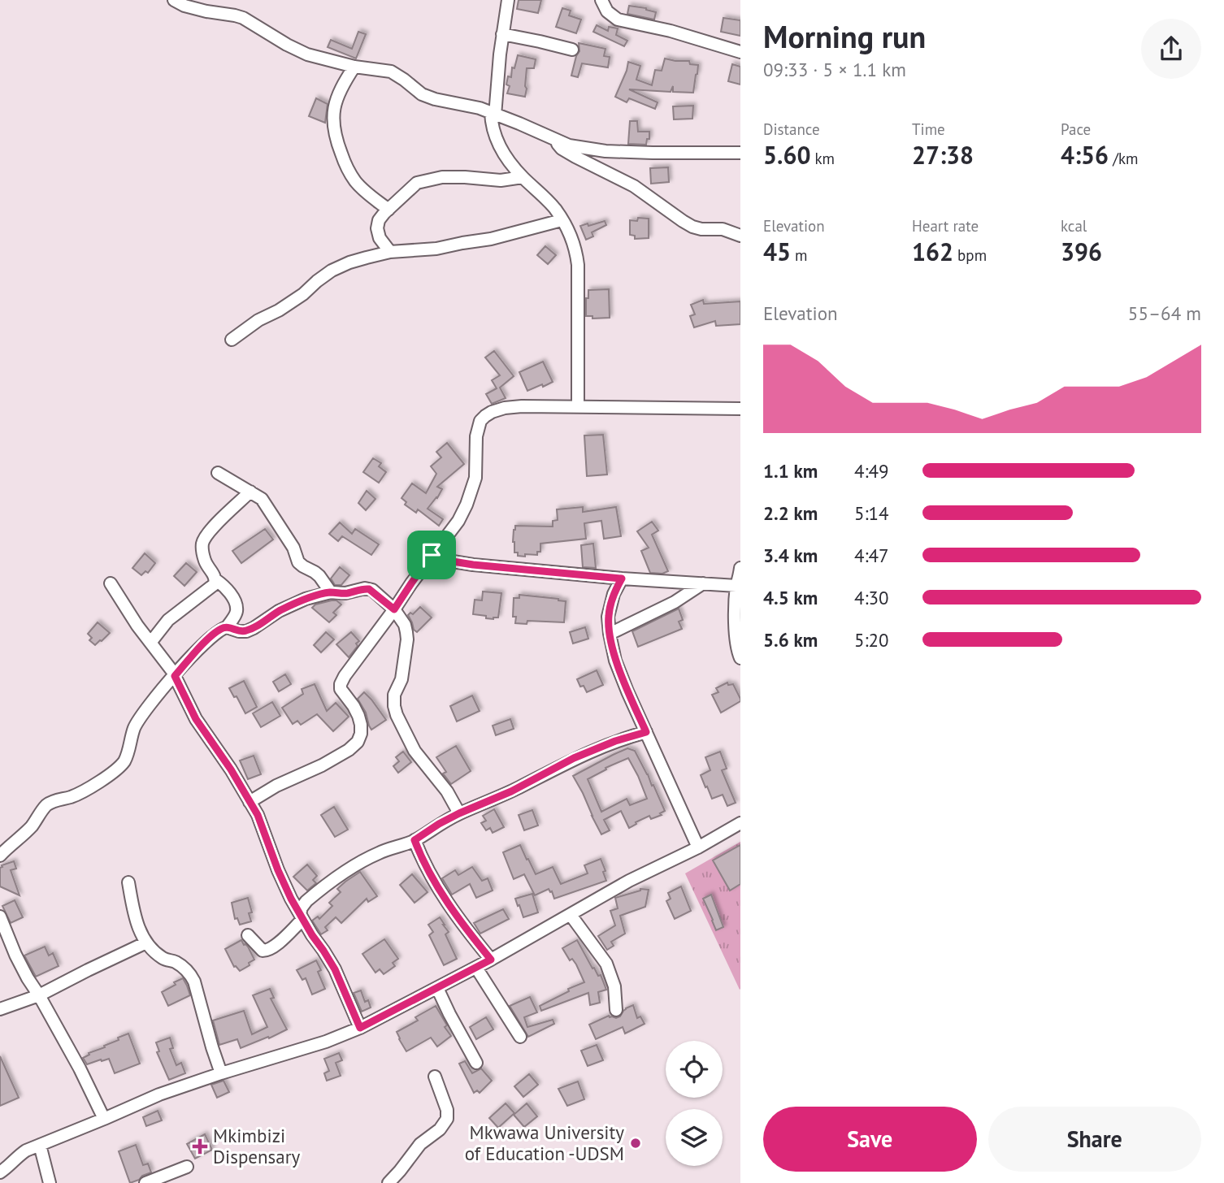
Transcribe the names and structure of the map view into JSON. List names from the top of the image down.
{
  "places": {
    "other": ["Mkwawa University of Education -UDSM"],
    "health": ["Mkimbizi Dispensary"]
  },
  "page": {
    "heading": ["Morning run", "09:33 · 5 × 1.1 km"],
    "stats": [
      ["Distance", "5.60 km"],
      ["Time", "27:38"],
      ["Pace", "4:56 /km"],
      ["Elevation", "45 m"],
      ["Heart rate", "162 bpm"],
      ["kcal", "396"]
    ],
    "chart": ["Elevation", "55–64 m"],
    "list": [
      {
        "name": "1.1 km",
        "note": "4:49"
      },
      {
        "name": "2.2 km",
        "note": "5:14"
      },
      {
        "name": "3.4 km",
        "note": "4:47"
      },
      {
        "name": "4.5 km",
        "note": "4:30"
      },
      {
        "name": "5.6 km",
        "note": "5:20"
      }
    ],
    "buttons": ["Save", "Share"]
  }
}
